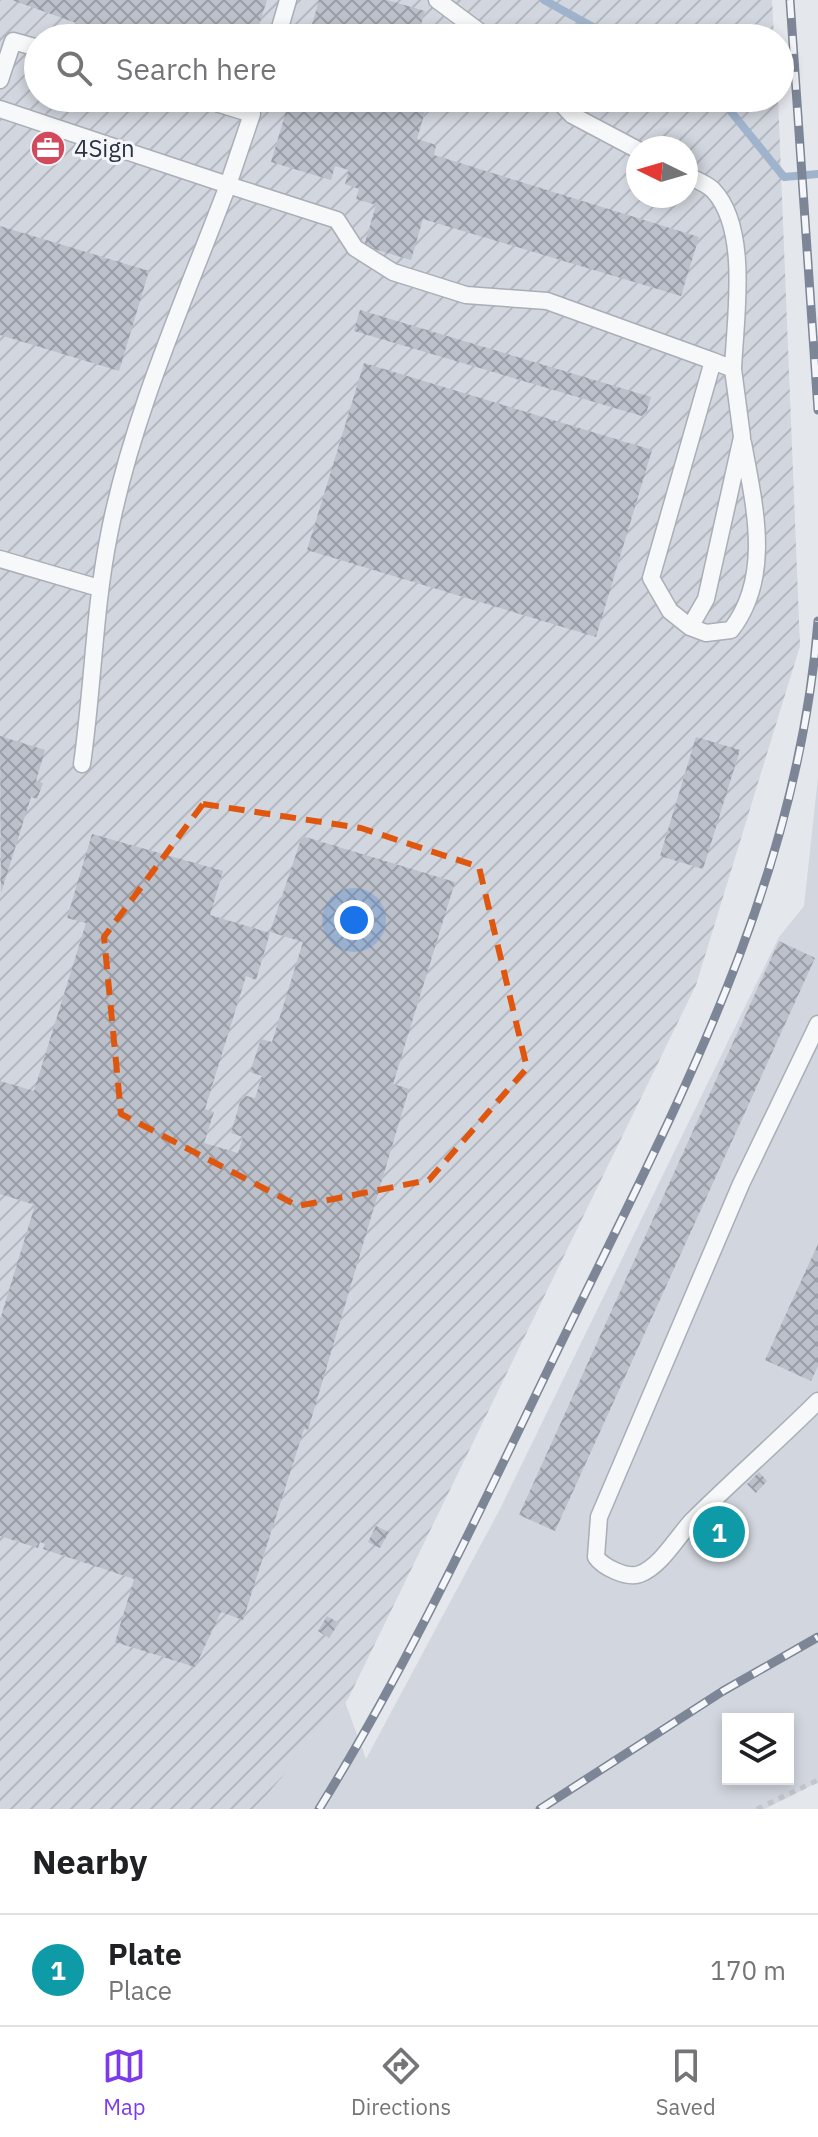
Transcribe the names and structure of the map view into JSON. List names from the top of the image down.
{
  "places": {
    "office": ["4Sign"]
  },
  "north": "left",
  "page": {
    "search": "Search here",
    "pins": "1",
    "heading": "Nearby",
    "list": [
      {
        "mark": "1",
        "name": "Plate",
        "note": "Place",
        "value": "170 m"
      }
    ],
    "nav": ["Map", "Directions", "Saved"]
  }
}
